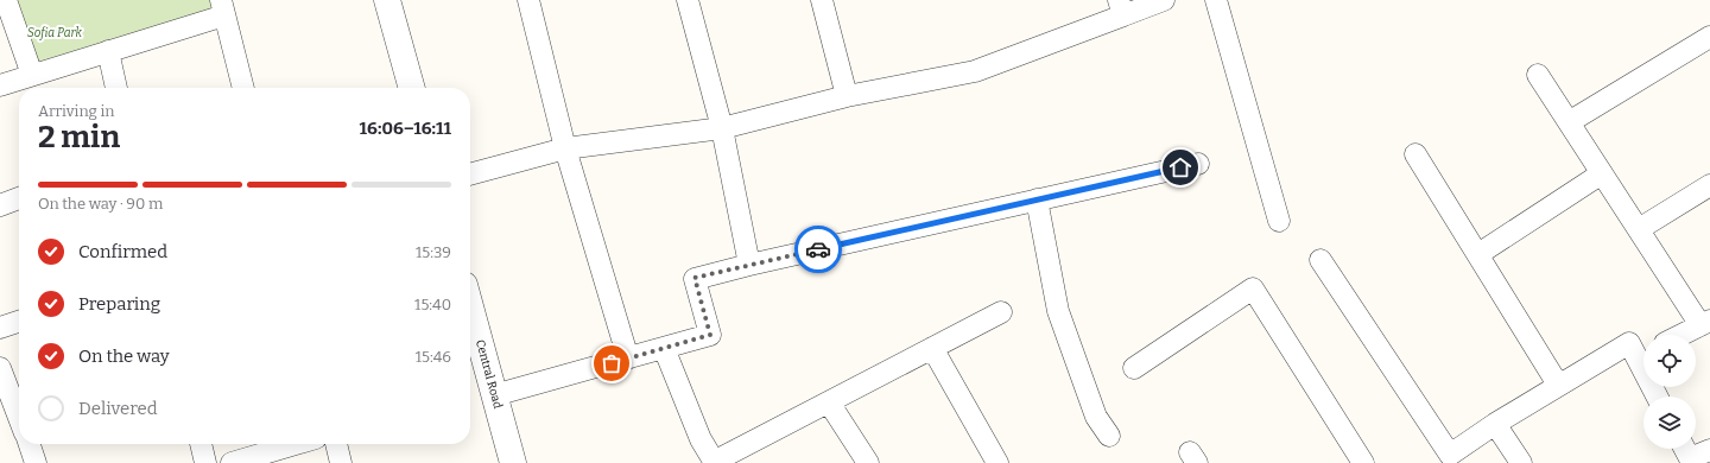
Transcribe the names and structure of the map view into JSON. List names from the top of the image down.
{
  "streets": {
    "street": ["Central Road"]
  },
  "parks": ["Sofia Park"],
  "page": {
    "heading": ["2 min", "Arriving in", "16:06–16:11"],
    "bar": "On the way · 90 m",
    "list": [
      ["Confirmed", "15:39"],
      ["Preparing", "15:40"],
      ["On the way", "15:46"],
      "Delivered"
    ]
  }
}
